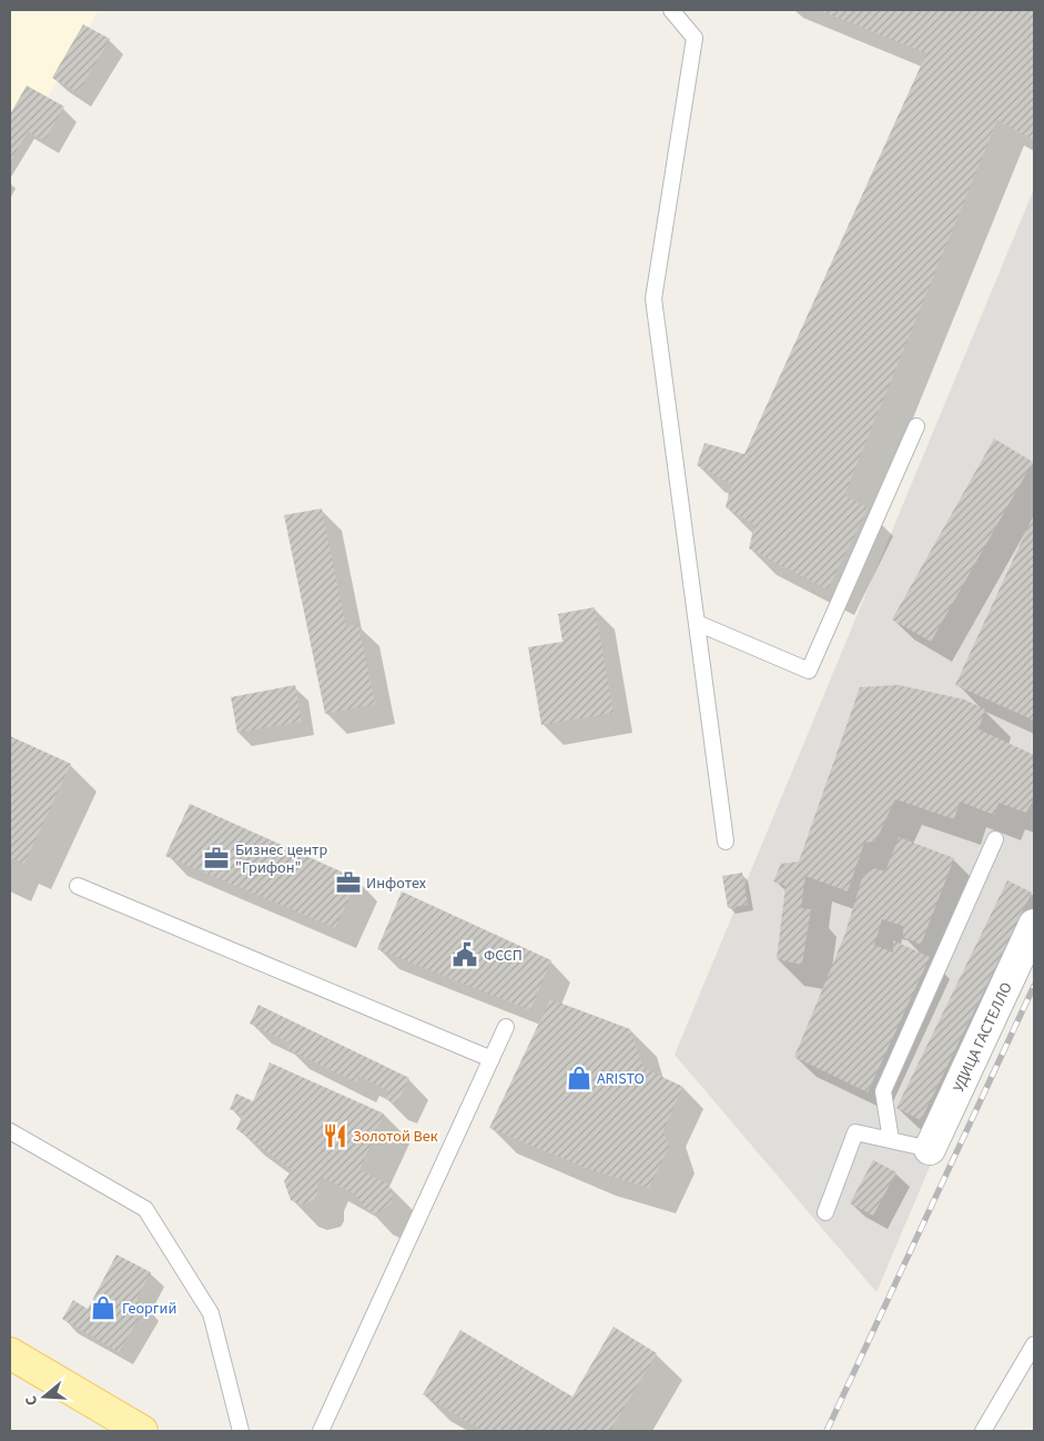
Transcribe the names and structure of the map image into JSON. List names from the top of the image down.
{
  "streets": {
    "street": ["УДИЦА ГАСТЕЛЛО"]
  },
  "places": {
    "office": ["Бизнес центр \"Грифон\"", "Инфотех"],
    "public building": ["ФССП"],
    "shop": ["ARISTO", "Георгий"],
    "restaurant": ["Золотой Век"]
  },
  "north": "left"
}
